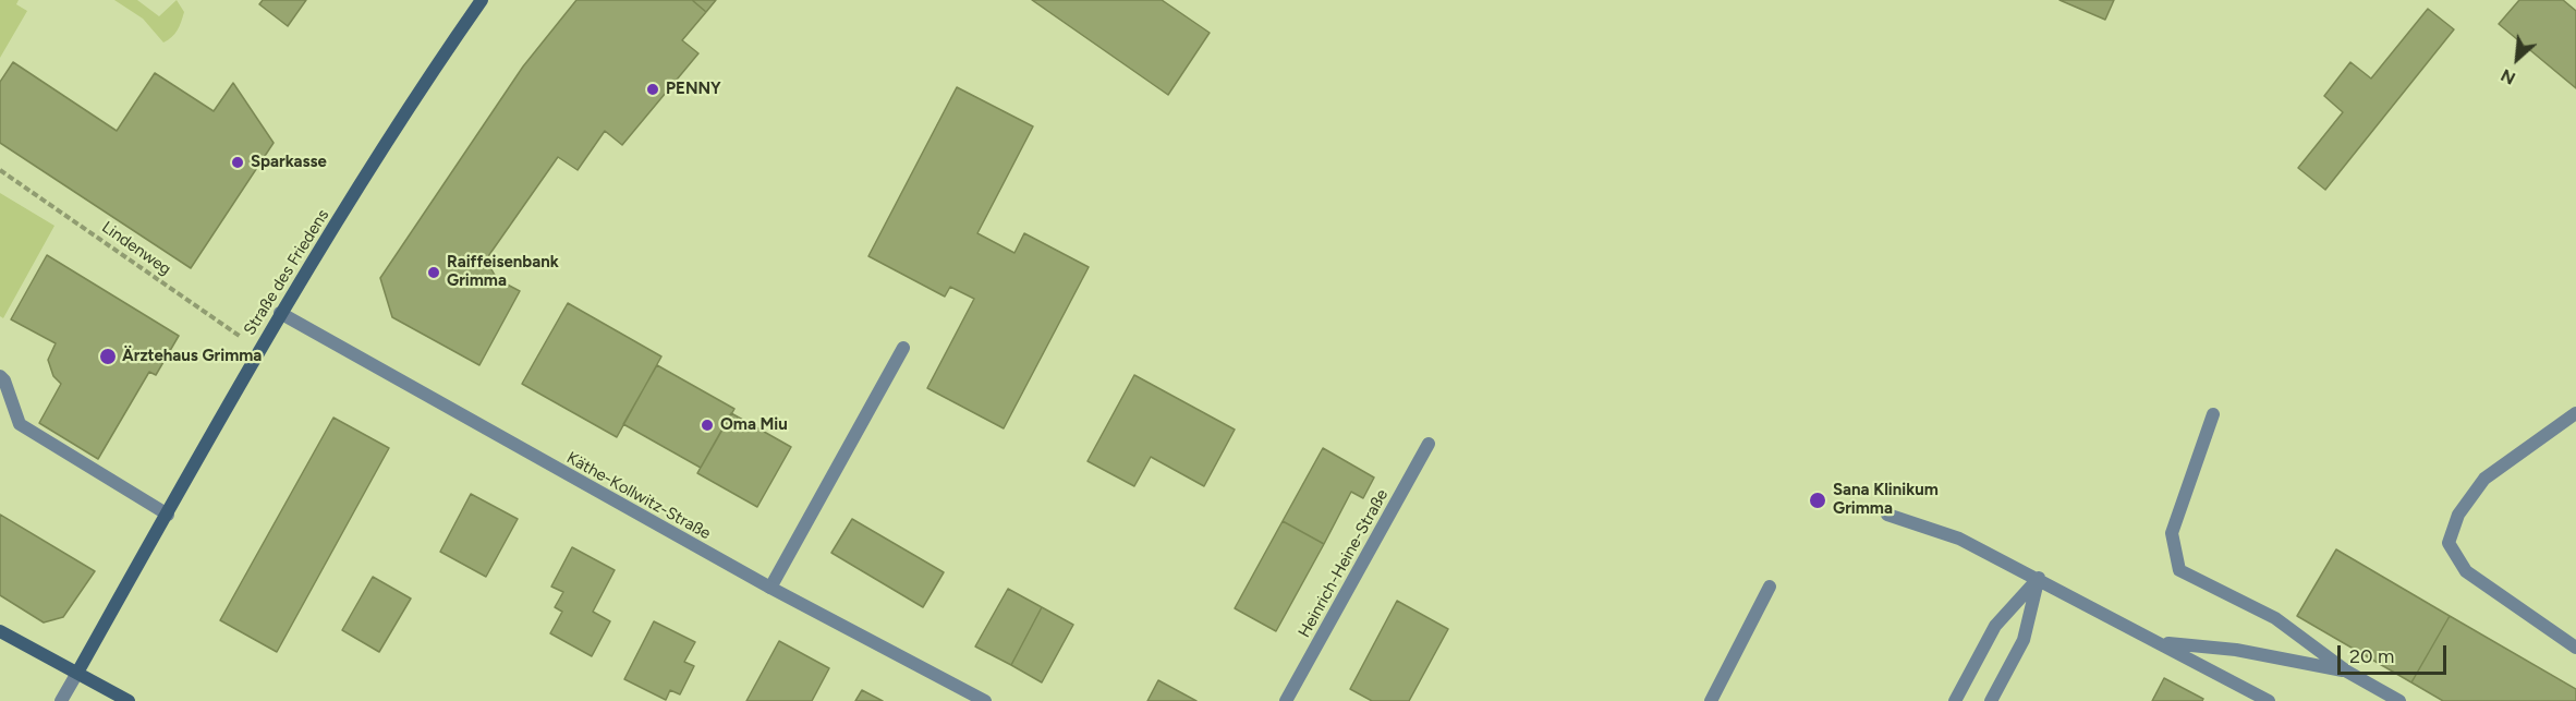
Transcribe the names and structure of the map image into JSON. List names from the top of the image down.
{
  "streets": {
    "street": ["Straße des Friedens", "Käthe-Kollwitz-Straße", "Heinrich-Heine-Straße"],
    "path": ["Lindenweg"]
  },
  "crossings": [
    ["Lindenweg", "Straße des Friedens"],
    ["Straße des Friedens", "Käthe-Kollwitz-Straße"]
  ],
  "places": [
    "PENNY",
    "Sparkasse",
    "Raiffeisenbank Grimma",
    "Ärztehaus Grimma",
    "Oma Miu",
    "Sana Klinikum Grimma"
  ],
  "scale_bar": "20 m",
  "north": "bottom left"
}
